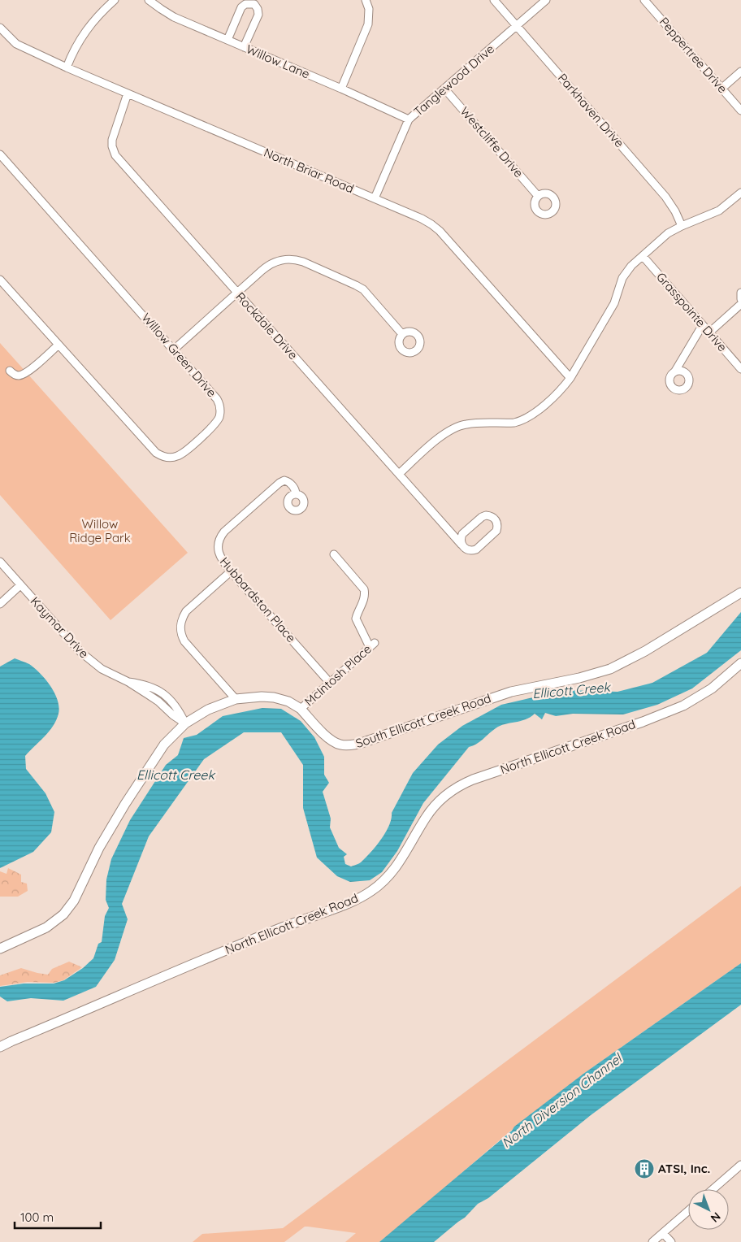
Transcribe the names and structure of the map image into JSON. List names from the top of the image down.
{
  "streets": {
    "street": [
      "Peppertree Drive",
      "Willow Lane",
      "Tanglewood Drive",
      "Parkhaven Drive",
      "Westcliffe Drive",
      "North Briar Road",
      "Grasspointe Drive",
      "Rockdale Drive",
      "Willow Green Drive",
      "Hubbardston Place",
      "Kaymar Drive",
      "McIntosh Place",
      "South Ellicott Creek Road",
      "North Ellicott Creek Road"
    ]
  },
  "crossings": [
    ["Willow Lane", "Tanglewood Drive"],
    ["Tanglewood Drive", "Parkhaven Drive"],
    ["Tanglewood Drive", "Westcliffe Drive"],
    ["Tanglewood Drive", "North Briar Road"],
    ["North Briar Road", "Rockdale Drive"],
    ["Hubbardston Place", "McIntosh Place"],
    ["Kaymar Drive", "South Ellicott Creek Road"],
    ["McIntosh Place", "South Ellicott Creek Road"]
  ],
  "water": ["Ellicott Creek", "North Diversion Channel"],
  "parks": ["Willow Ridge Park"],
  "places": {
    "building": ["ATSI, Inc."]
  },
  "scale_bar": "100 m",
  "north": "bottom right"
}
